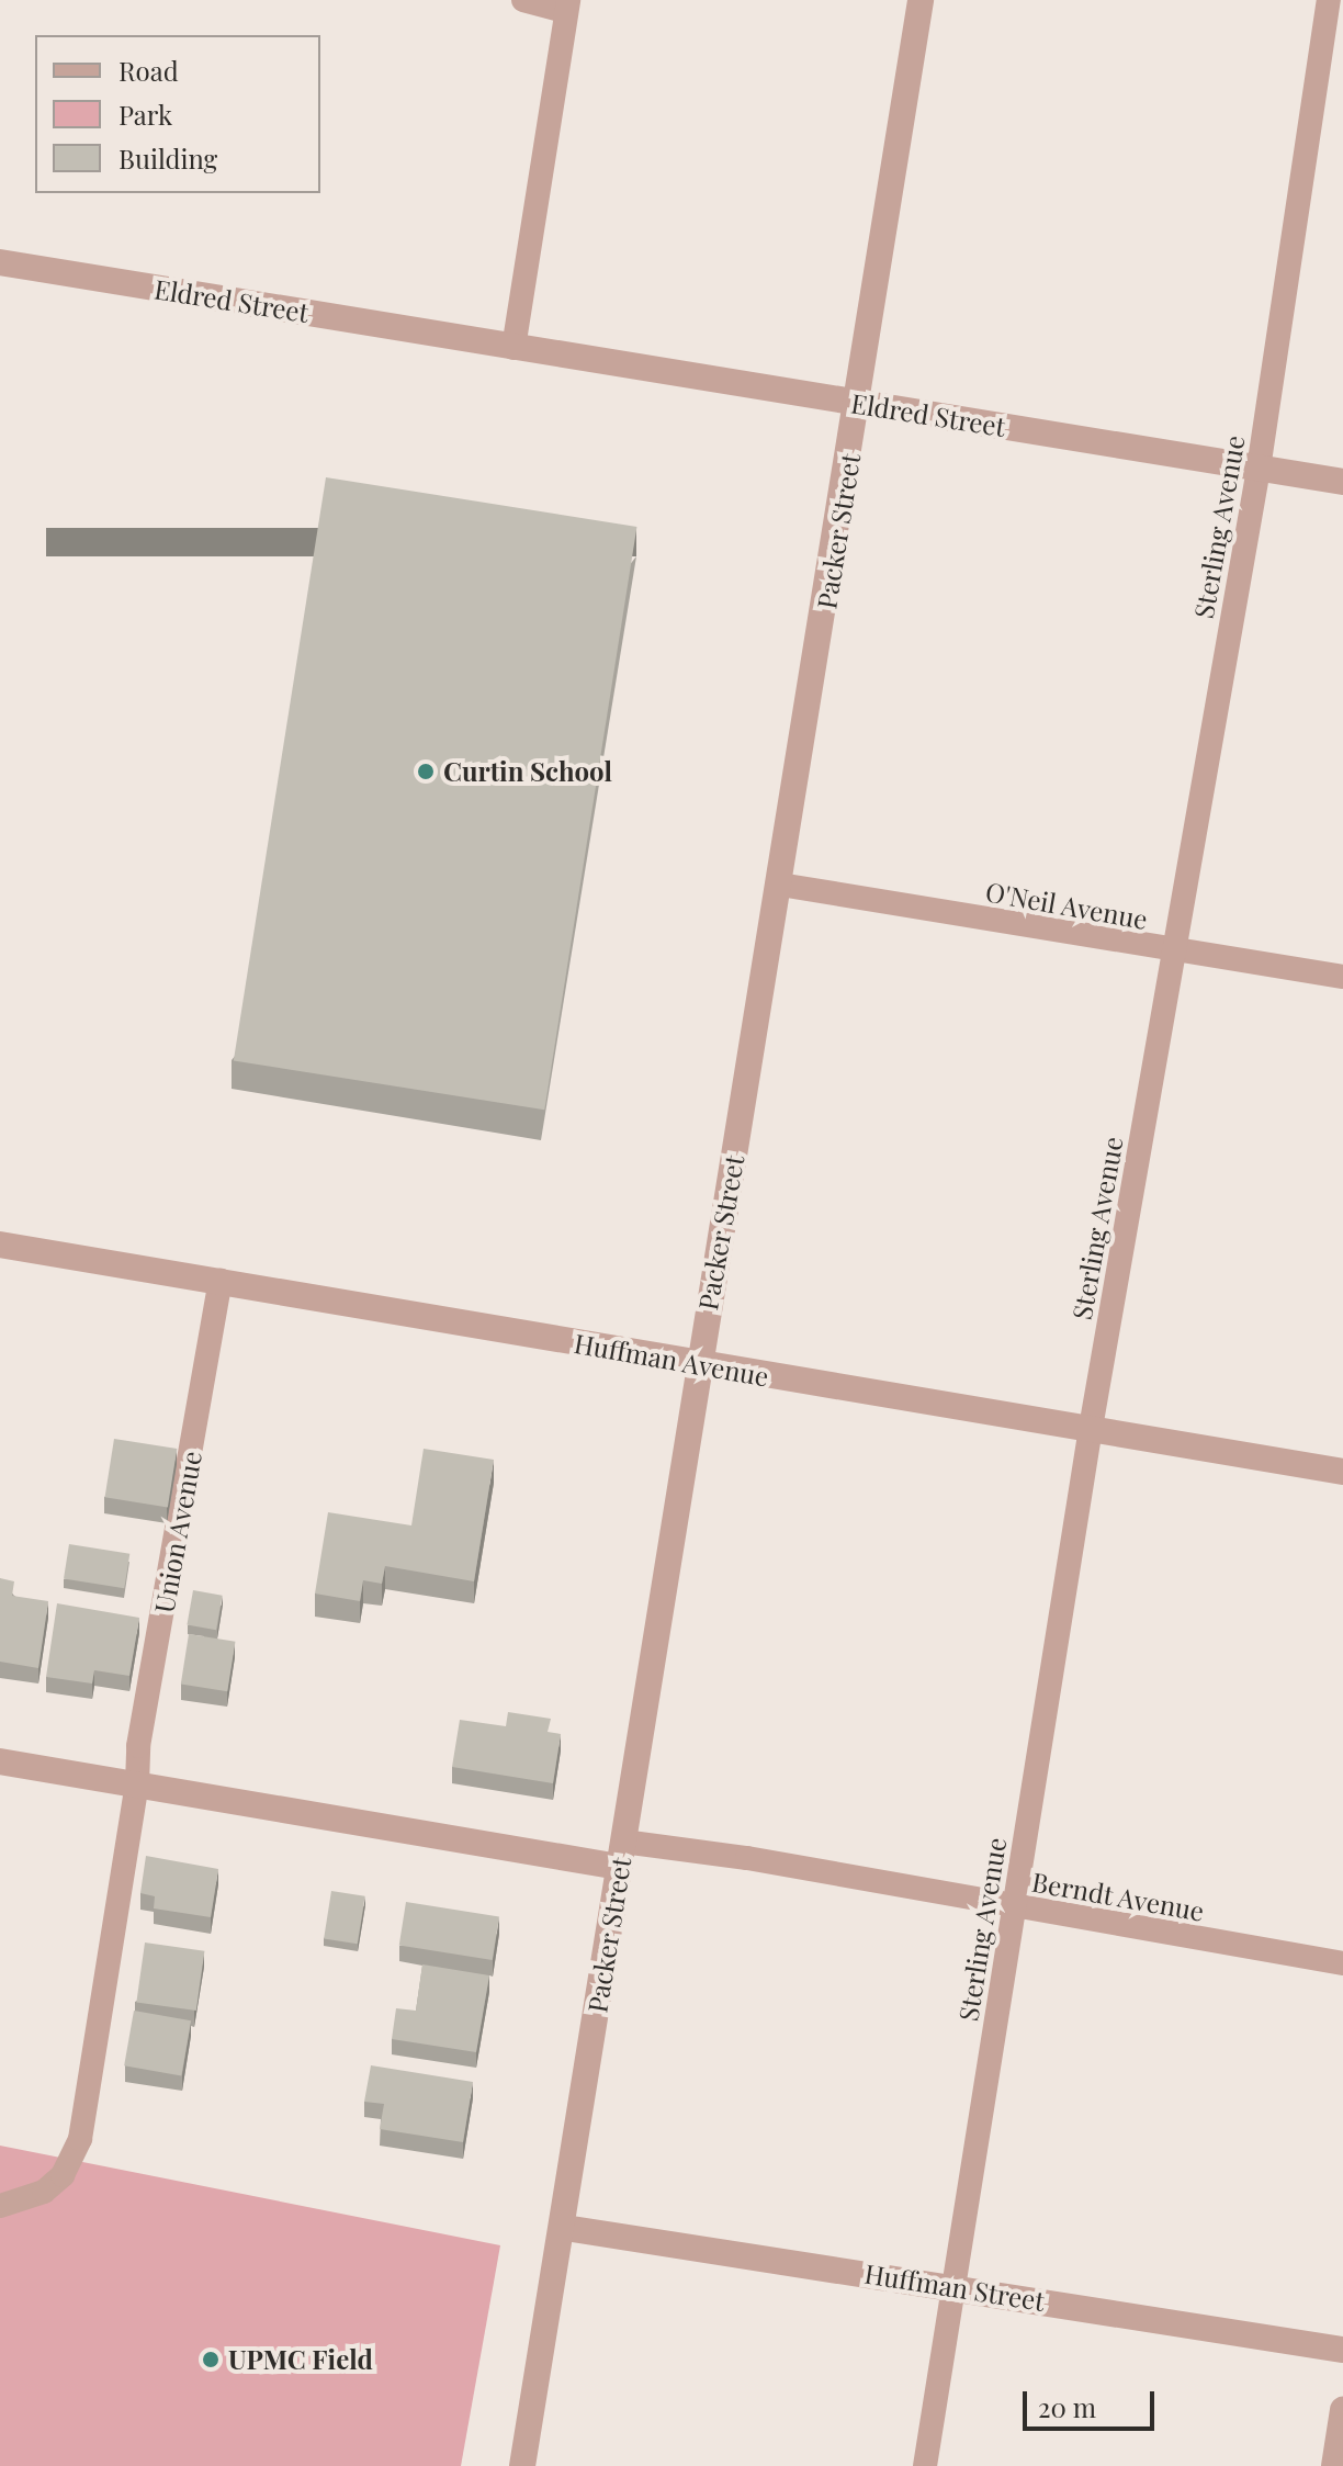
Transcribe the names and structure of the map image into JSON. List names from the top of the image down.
{
  "streets": {
    "street": [
      "Eldred Street",
      "Packer Street",
      "Huffman Avenue",
      "Huffman Street"
    ],
    "lane": [
      "Sterling Avenue",
      "O'Neil Avenue",
      "Union Avenue",
      "Berndt Avenue"
    ]
  },
  "crossings": [
    ["Eldred Street", "Sterling Avenue"],
    ["Eldred Street", "Packer Street"],
    ["Sterling Avenue", "O'Neil Avenue"],
    ["Sterling Avenue", "Huffman Avenue"],
    ["Sterling Avenue", "Berndt Avenue"],
    ["Sterling Avenue", "Huffman Street"],
    ["Packer Street", "O'Neil Avenue"],
    ["Packer Street", "Huffman Avenue"],
    ["Packer Street", "Berndt Avenue"],
    ["Packer Street", "Huffman Street"],
    ["Huffman Avenue", "Union Avenue"]
  ],
  "places": ["Curtin School", "UPMC Field"],
  "legend": ["Road", "Park", "Building"],
  "scale_bar": "20 m"
}
